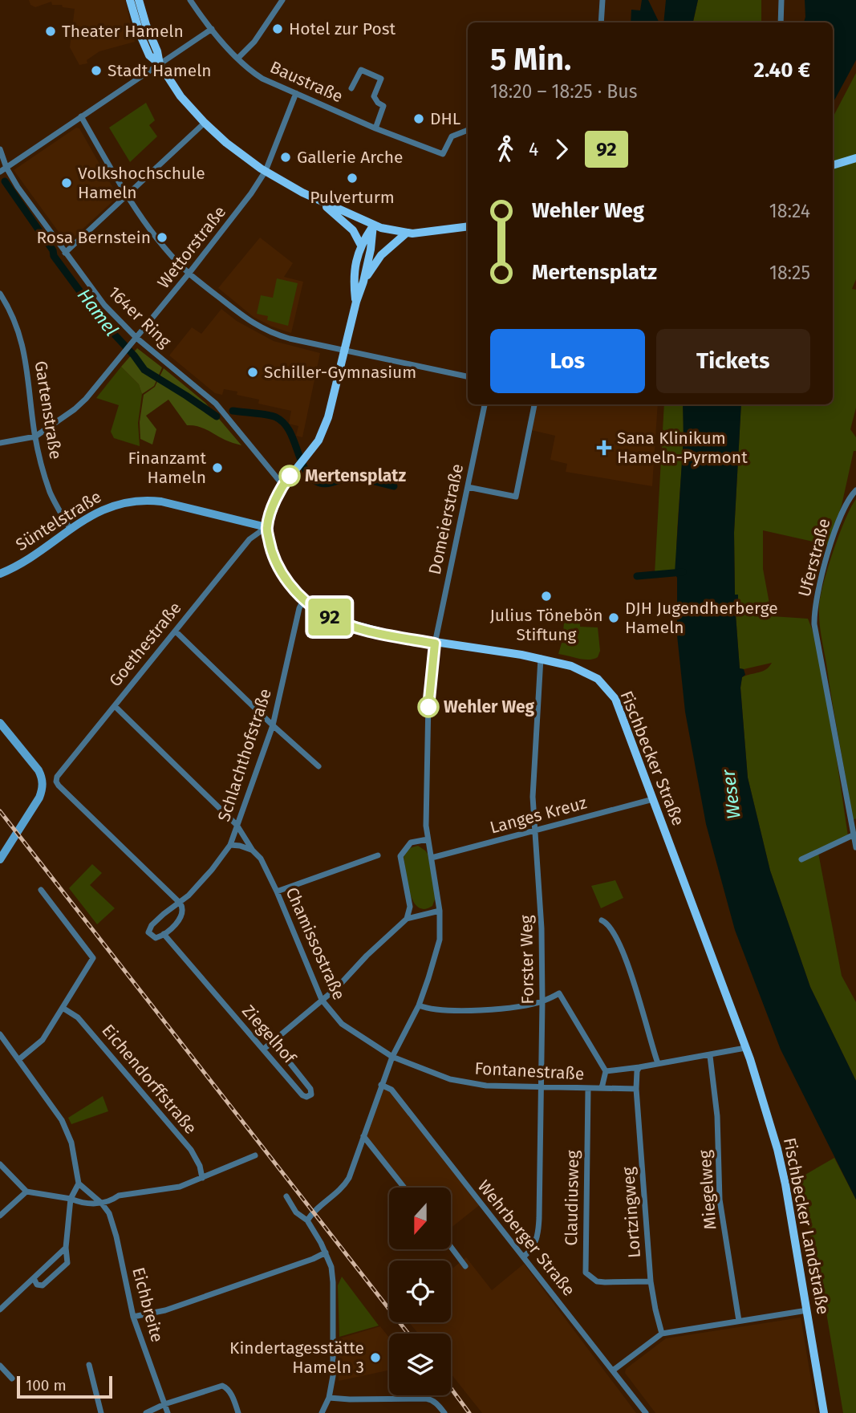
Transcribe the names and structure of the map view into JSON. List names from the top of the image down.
{
  "streets": {
    "main road": ["Süntelstraße", "Fischbecker Straße", "Fischbecker Landstraße"],
    "street": [
      "Baustraße",
      "Wettorstraße",
      "164er Ring",
      "Gartenstraße",
      "Domeierstraße",
      "Uferstraße",
      "Goethestraße",
      "Schlachthofstraße",
      "Langes Kreuz",
      "Chamissostraße",
      "Forster Weg",
      "Ziegelhof",
      "Fontanestraße",
      "Eichendorffstraße",
      "Miegelweg",
      "Claudiusweg",
      "Lortzingweg",
      "Wehrberger Straße",
      "Eichbreite"
    ]
  },
  "crossings": [
    ["Baustraße", "Wettorstraße"],
    ["Wettorstraße", "164er Ring"],
    ["Wettorstraße", "Gartenstraße"],
    ["Gartenstraße", "Süntelstraße"],
    ["Domeierstraße", "Fischbecker Straße"],
    ["Süntelstraße", "Goethestraße"],
    ["Goethestraße", "Schlachthofstraße"],
    ["Goethestraße", "Chamissostraße"],
    ["Goethestraße", "Ziegelhof"],
    ["Schlachthofstraße", "Fischbecker Straße"],
    ["Schlachthofstraße", "Chamissostraße"],
    ["Schlachthofstraße", "Ziegelhof"],
    ["Fischbecker Straße", "Langes Kreuz"],
    ["Fischbecker Straße", "Forster Weg"],
    ["Fischbecker Straße", "Fontanestraße"],
    ["Fischbecker Straße", "Fischbecker Landstraße"],
    ["Langes Kreuz", "Forster Weg"],
    ["Chamissostraße", "Fontanestraße"],
    ["Forster Weg", "Fontanestraße"],
    ["Forster Weg", "Wehrberger Straße"],
    ["Fontanestraße", "Miegelweg"],
    ["Fontanestraße", "Claudiusweg"],
    ["Fontanestraße", "Lortzingweg"],
    ["Fontanestraße", "Fischbecker Landstraße"],
    ["Claudiusweg", "Lortzingweg"]
  ],
  "water": ["Hamel", "Weser"],
  "places": {
    "other": [
      "Hotel zur Post",
      "Theater Hameln",
      "Stadt Hameln",
      "DHL",
      "Gallerie Arche",
      "Pulverturm",
      "Volkshochschule Hameln",
      "Rosa Bernstein",
      "Schiller-Gymnasium",
      "Finanzamt Hameln",
      "Mertensplatz",
      "Julius Tönebön Stiftung",
      "DJH Jugendherberge Hameln",
      "Wehler Weg",
      "Kindertagesstätte Hameln 3"
    ],
    "health": ["Sana Klinikum Hameln-Pyrmont"]
  },
  "lines": ["bus line 92"],
  "scale_bar": "100 m",
  "north": "bottom",
  "page": {
    "on_map": "92",
    "heading": ["5 Min.", "18:20 – 18:25 · Bus", "2.40 €"],
    "legs": ["4", "92"],
    "list": [
      {
        "name": "Wehler Weg",
        "value": "18:24"
      },
      {
        "name": "Mertensplatz",
        "value": "18:25"
      }
    ],
    "buttons": ["Los", "Tickets"],
    "scale": "100 m"
  }
}
